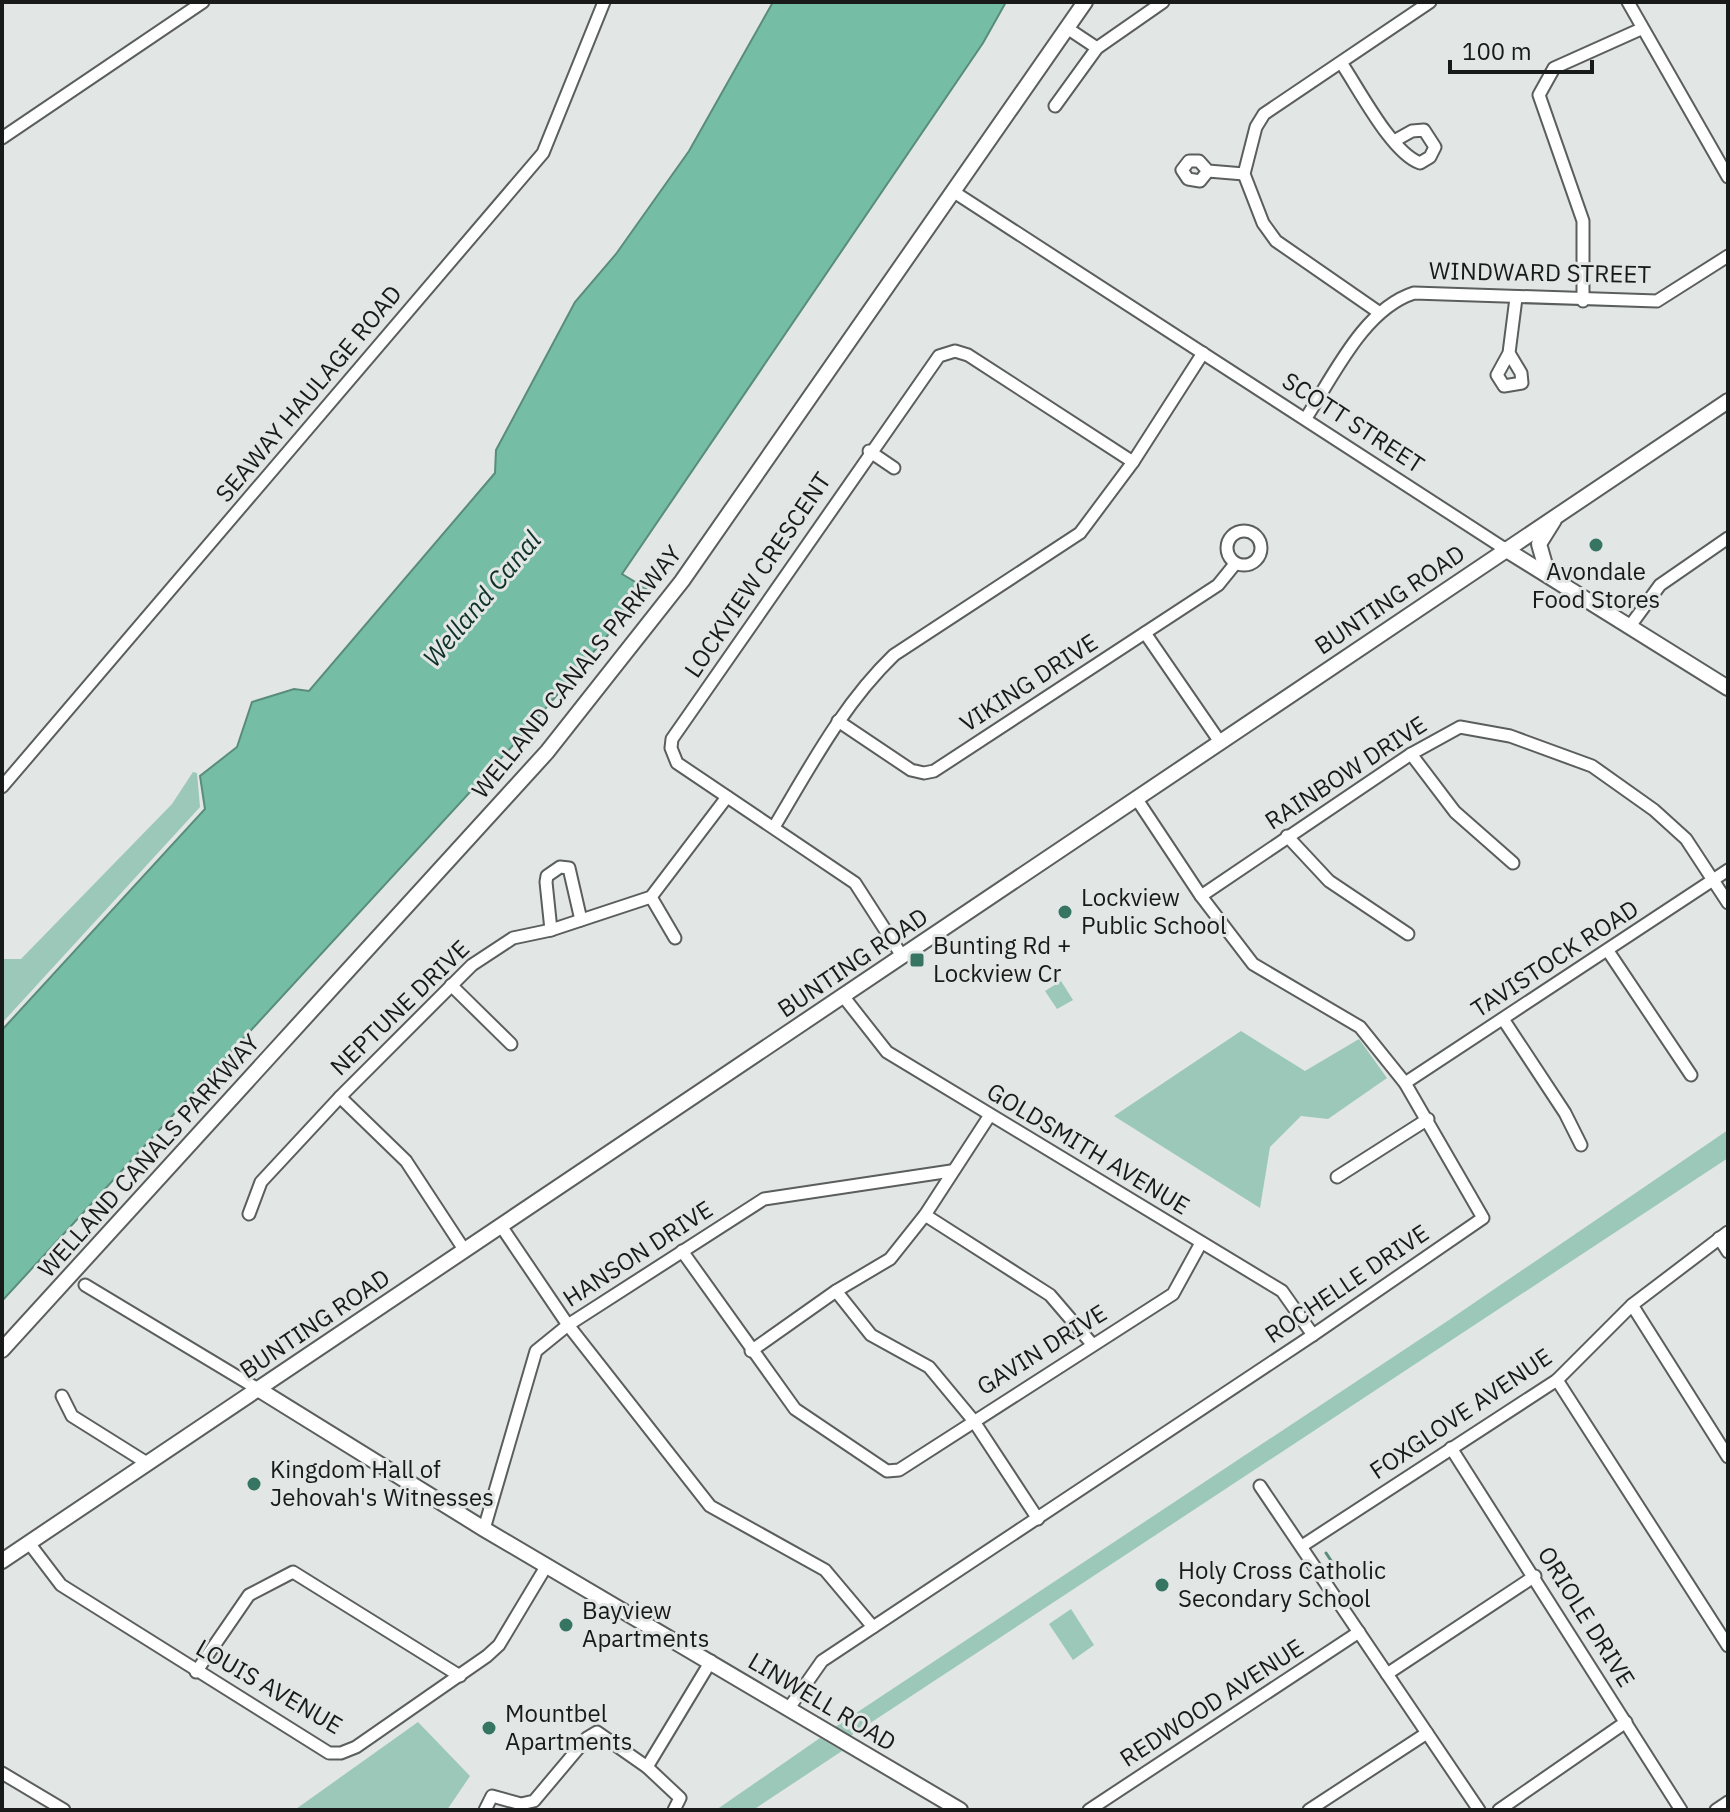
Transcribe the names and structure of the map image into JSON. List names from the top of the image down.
{
  "streets": {
    "main road": [
      "SCOTT STREET",
      "BUNTING ROAD",
      "WELLAND CANALS PARKWAY",
      "LINWELL ROAD"
    ],
    "street": [
      "WINDWARD STREET",
      "SEAWAY HAULAGE ROAD",
      "LOCKVIEW CRESCENT",
      "VIKING DRIVE",
      "RAINBOW DRIVE",
      "TAVISTOCK ROAD",
      "NEPTUNE DRIVE",
      "GOLDSMITH AVENUE",
      "HANSON DRIVE",
      "ROCHELLE DRIVE",
      "GAVIN DRIVE",
      "FOXGLOVE AVENUE",
      "ORIOLE DRIVE",
      "LOUIS AVENUE",
      "REDWOOD AVENUE"
    ]
  },
  "crossings": [
    ["SCOTT STREET", "BUNTING ROAD"],
    ["SCOTT STREET", "WELLAND CANALS PARKWAY"],
    ["LOCKVIEW CRESCENT", "BUNTING ROAD"],
    ["BUNTING ROAD", "GOLDSMITH AVENUE"],
    ["BUNTING ROAD", "ROCHELLE DRIVE"],
    ["BUNTING ROAD", "LOUIS AVENUE"],
    ["BUNTING ROAD", "LINWELL ROAD"],
    ["RAINBOW DRIVE", "TAVISTOCK ROAD"],
    ["RAINBOW DRIVE", "ROCHELLE DRIVE"],
    ["TAVISTOCK ROAD", "ROCHELLE DRIVE"],
    ["GOLDSMITH AVENUE", "ROCHELLE DRIVE"],
    ["GOLDSMITH AVENUE", "GAVIN DRIVE"],
    ["HANSON DRIVE", "LINWELL ROAD"],
    ["ROCHELLE DRIVE", "LINWELL ROAD"],
    ["FOXGLOVE AVENUE", "ORIOLE DRIVE"],
    ["LOUIS AVENUE", "LINWELL ROAD"]
  ],
  "water": ["Welland Canal"],
  "places": {
    "other": [
      "Avondale Food Stores",
      "Lockview Public School",
      "Kingdom Hall of Jehovah's Witnesses",
      "Holy Cross Catholic Secondary School",
      "Bayview Apartments",
      "Mountbel Apartments"
    ],
    "transit": ["Bunting Rd + Lockview Cr"]
  },
  "scale_bar": "100 m"
}
